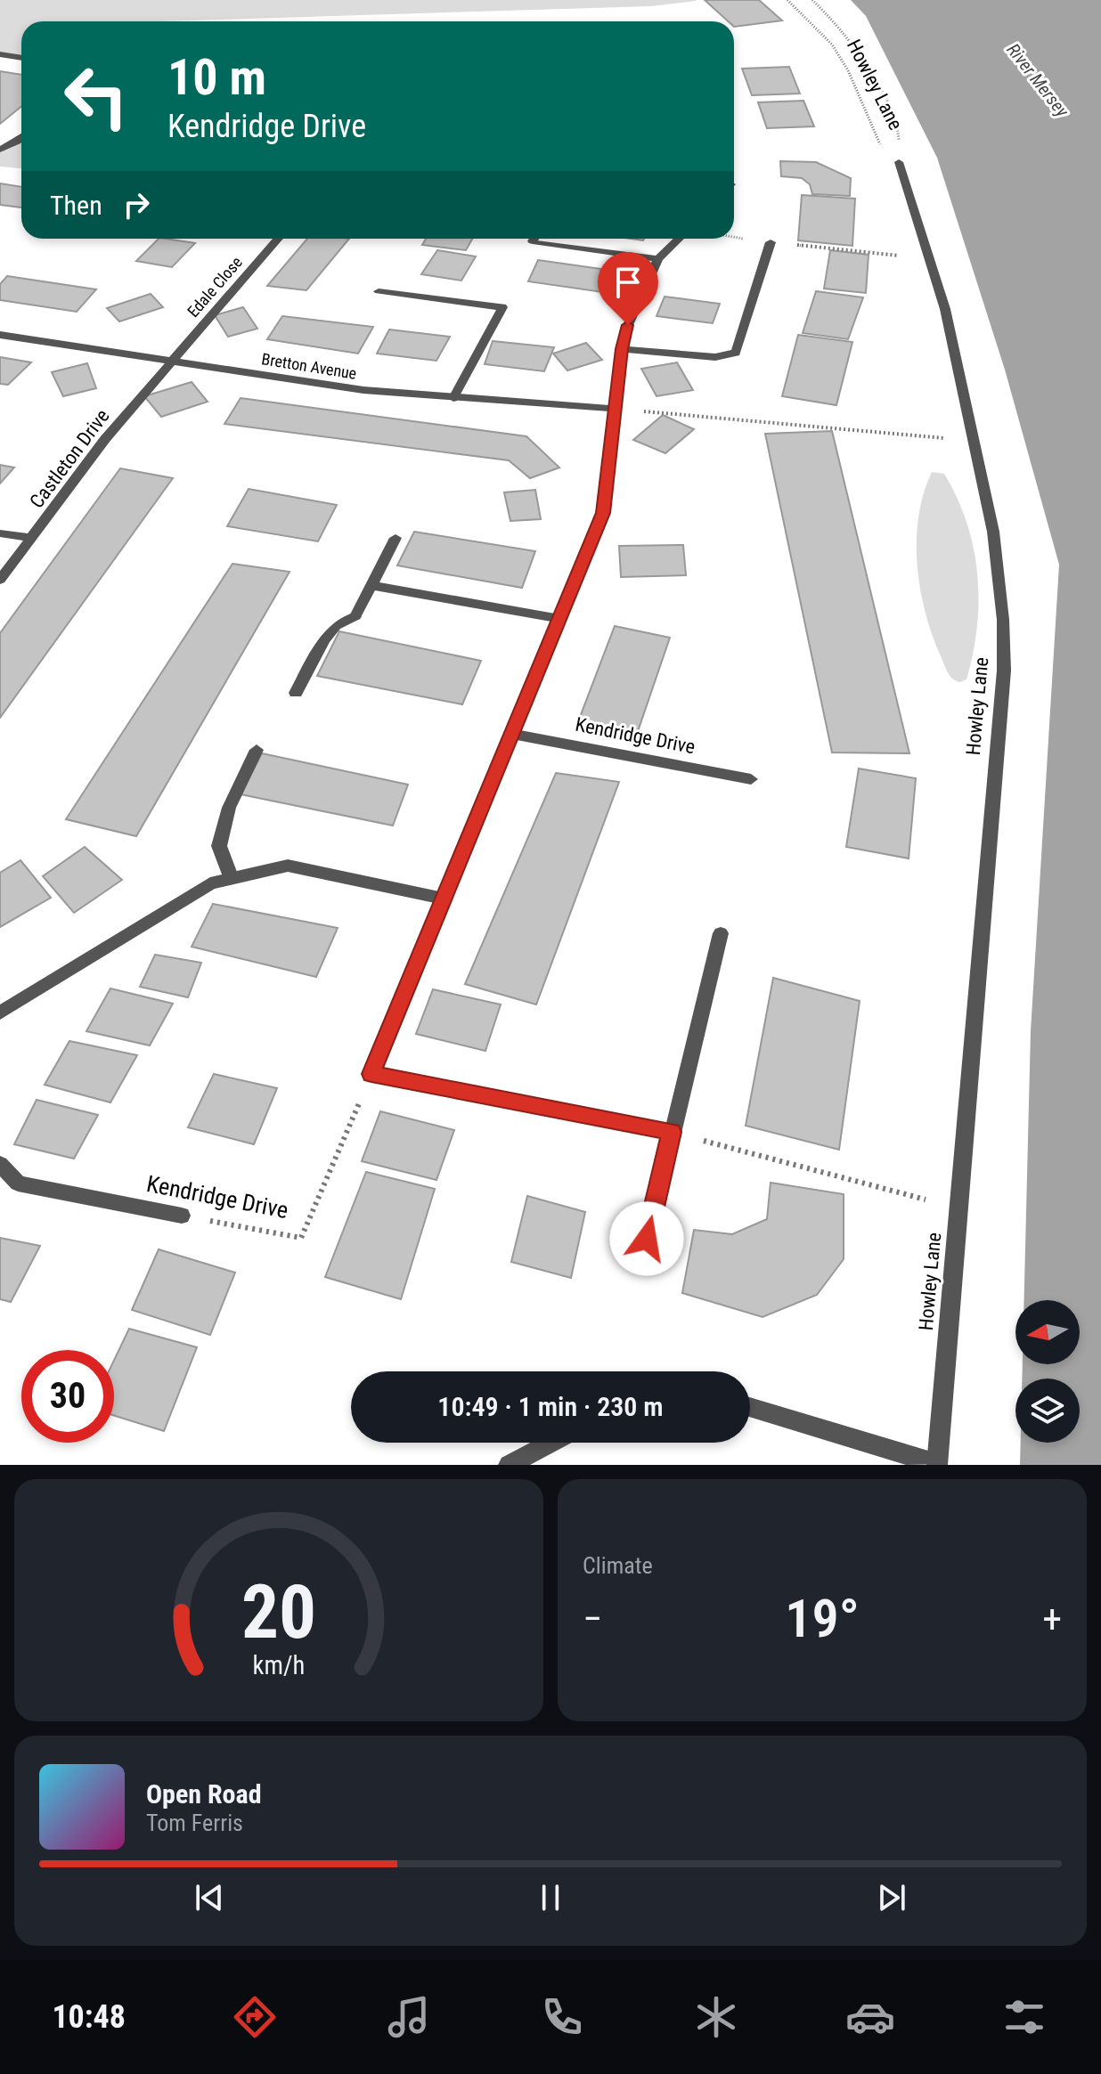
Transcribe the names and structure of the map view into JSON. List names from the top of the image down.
{
  "streets": {
    "street": [
      "Howley Lane",
      "Edale Close",
      "Bretton Avenue",
      "Castleton Drive",
      "Kendridge Drive"
    ]
  },
  "crossings": [
    ["Edale Close", "Bretton Avenue"],
    ["Edale Close", "Castleton Drive"],
    ["Bretton Avenue", "Castleton Drive"]
  ],
  "water": ["River Mersey"],
  "north": "left",
  "page": {
    "turn": ["10 m", "Kendridge Drive"],
    "then": "Then",
    "limit": "30",
    "trip": "10:49 · 1 min · 230 m",
    "tile": "Climate",
    "heat": ["−", "19°", "+"],
    "song": ["Open Road", "Tom Ferris"],
    "tabs": "10:48",
    "gauge": ["20", "km/h"]
  }
}
